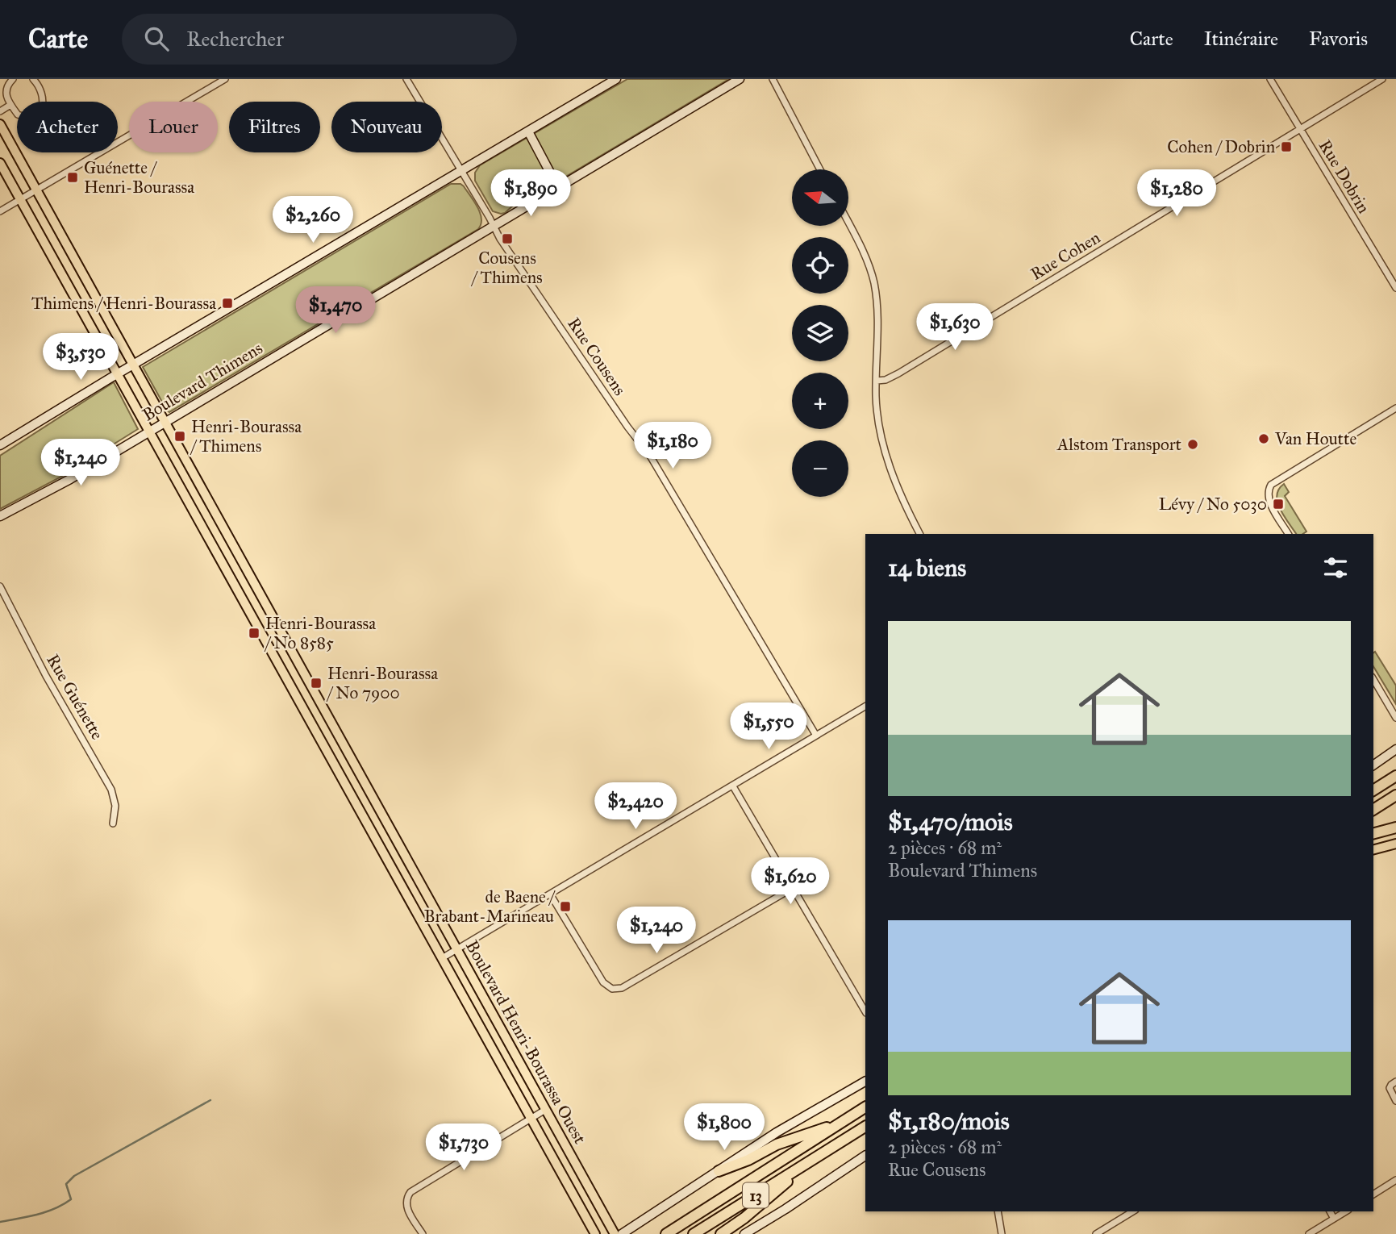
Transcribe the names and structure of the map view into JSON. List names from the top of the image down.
{
  "streets": {
    "highway": ["13"],
    "main road": ["Boulevard Henri-Bourassa Ouest"],
    "street": [
      "Rue Dobrin",
      "Rue Cohen",
      "Rue Cousens",
      "Boulevard Thimens",
      "Rue Guénette"
    ]
  },
  "crossings": [
    ["Rue Dobrin", "Rue Cohen"],
    ["Rue Cousens", "Boulevard Thimens"],
    ["Boulevard Thimens", "Boulevard Henri-Bourassa Ouest"]
  ],
  "places": {
    "transit": [
      "Cohen / Dobrin",
      "Guénette / Henri-Bourassa",
      "Cousens / Thimens",
      "Thimens / Henri-Bourassa",
      "Henri-Bourassa / Thimens",
      "Lévy / No 5030",
      "Henri-Bourassa / No 8585",
      "Henri-Bourassa / No 7900",
      "de Baene / Brabant-Marineau"
    ],
    "other": ["Van Houtte", "Alstom Transport"]
  },
  "north": "left",
  "page": {
    "header": "Carte",
    "search": "Rechercher",
    "nav": ["Carte", "Itinéraire", "Favoris"],
    "chip": [
      "Acheter",
      "Louer",
      "Filtres",
      "Nouveau"
    ],
    "map_buttons": ["+", "−"],
    "price": [
      "$1,890",
      "$1,280",
      "$2,260",
      "$1,470",
      "$1,630",
      "$3,530",
      "$1,180",
      "$1,240",
      "$1,550",
      "$2,420",
      "$1,620",
      "$1,240",
      "$1,800",
      "$1,730"
    ],
    "heading": "14 biens",
    "list": [
      {
        "name": "$1,470/mois",
        "note": "2 pièces · 68 m² · Boulevard Thimens"
      },
      {
        "name": "$1,180/mois",
        "note": "2 pièces · 68 m² · Rue Cousens"
      }
    ]
  }
}
